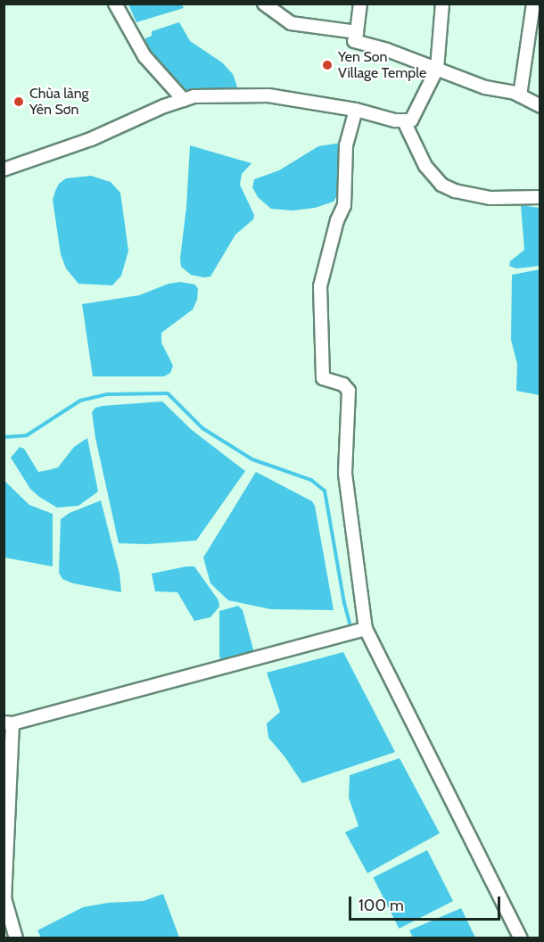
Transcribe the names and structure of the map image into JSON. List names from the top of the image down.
{
  "places": ["Yen Son Village Temple", "Chùa làng Yên Sơn"],
  "scale_bar": "100 m"
}
